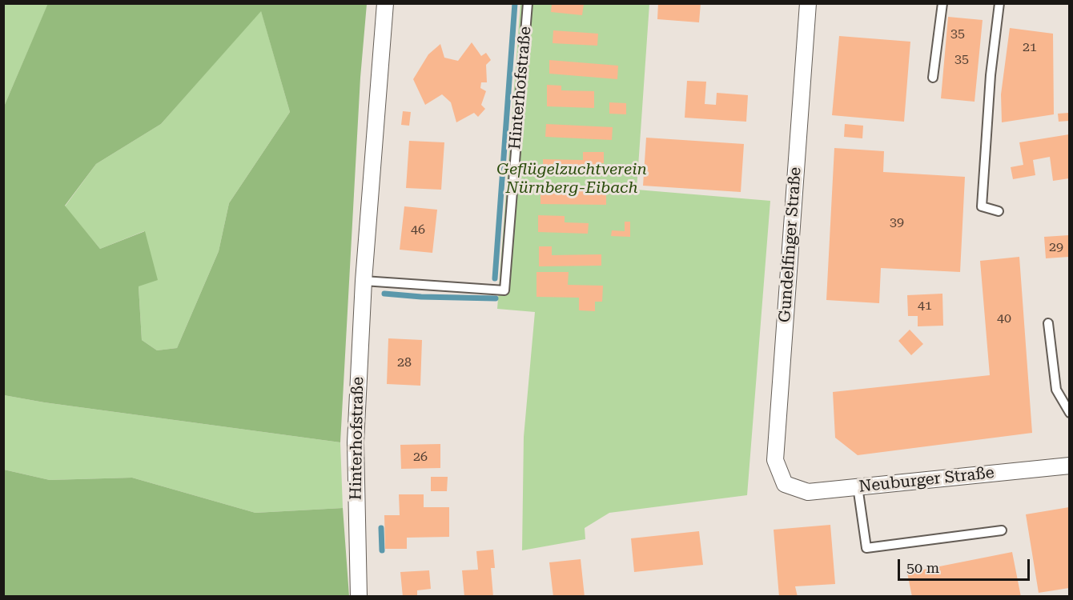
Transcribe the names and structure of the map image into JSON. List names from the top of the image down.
{
  "streets": {
    "street": ["Hinterhofstraße", "Gundelfinger Straße", "Neuburger Straße"]
  },
  "crossings": [
    ["Gundelfinger Straße", "Neuburger Straße"]
  ],
  "parks": ["Geflügelzuchtverein Nürnberg-Eibach"],
  "house_numbers": [
    "35",
    "21",
    "35",
    "39",
    "46",
    "29",
    "41",
    "40",
    "28",
    "26"
  ],
  "scale_bar": "50 m"
}
